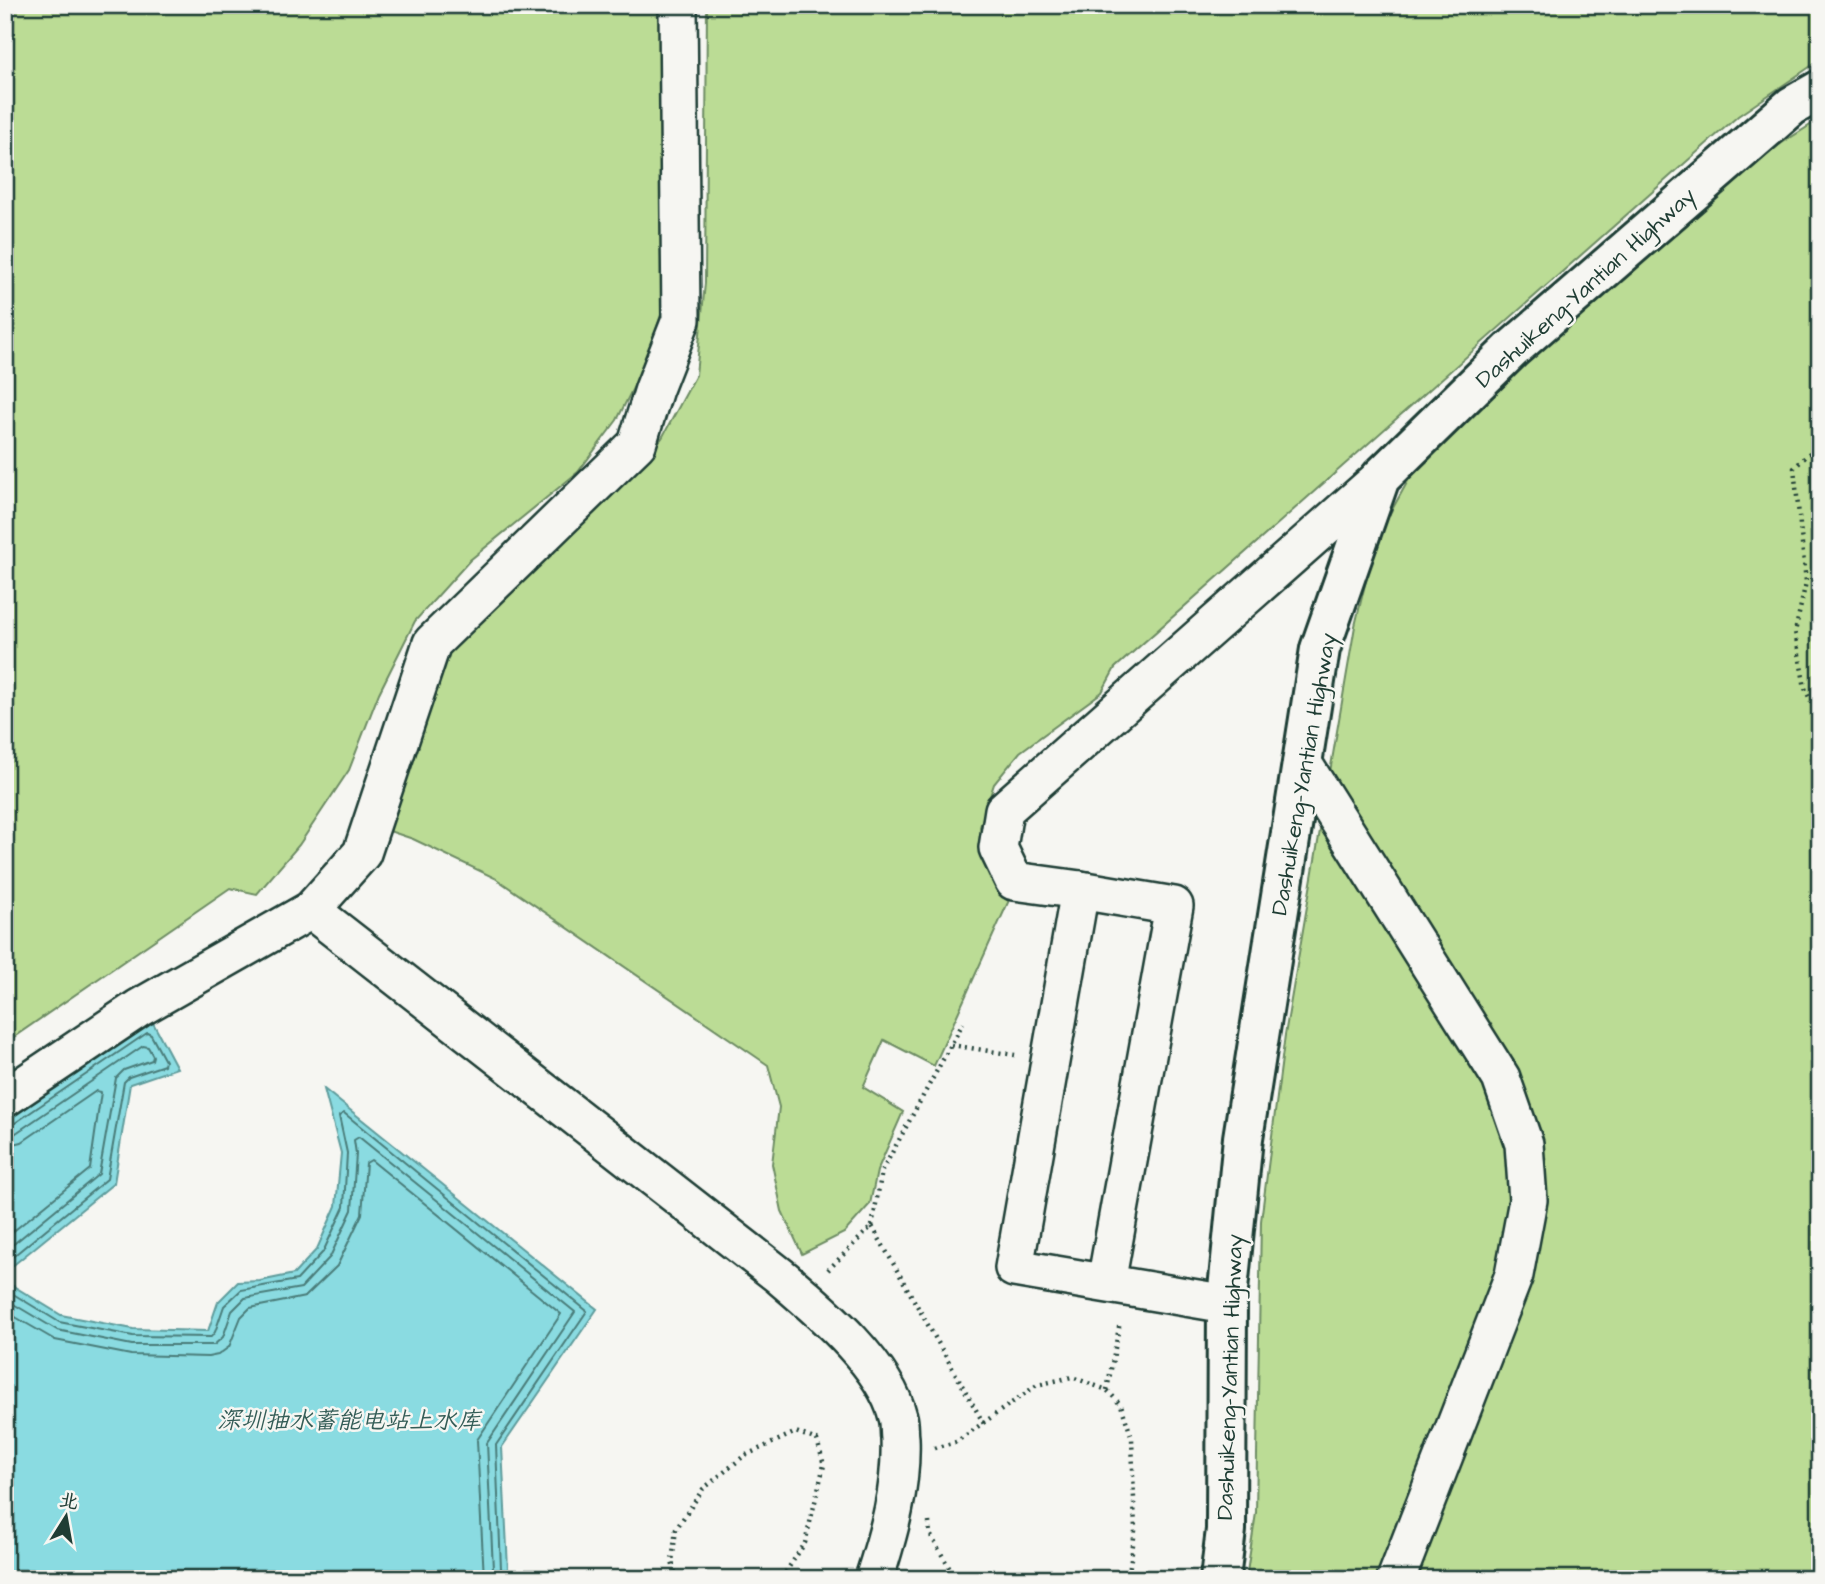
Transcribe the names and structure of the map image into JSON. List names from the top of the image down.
{
  "streets": {
    "main road": ["Dashuikeng-Yantian Highway"]
  },
  "water": ["深圳抽水蓄能电站上水库"],
  "north": "top"
}
